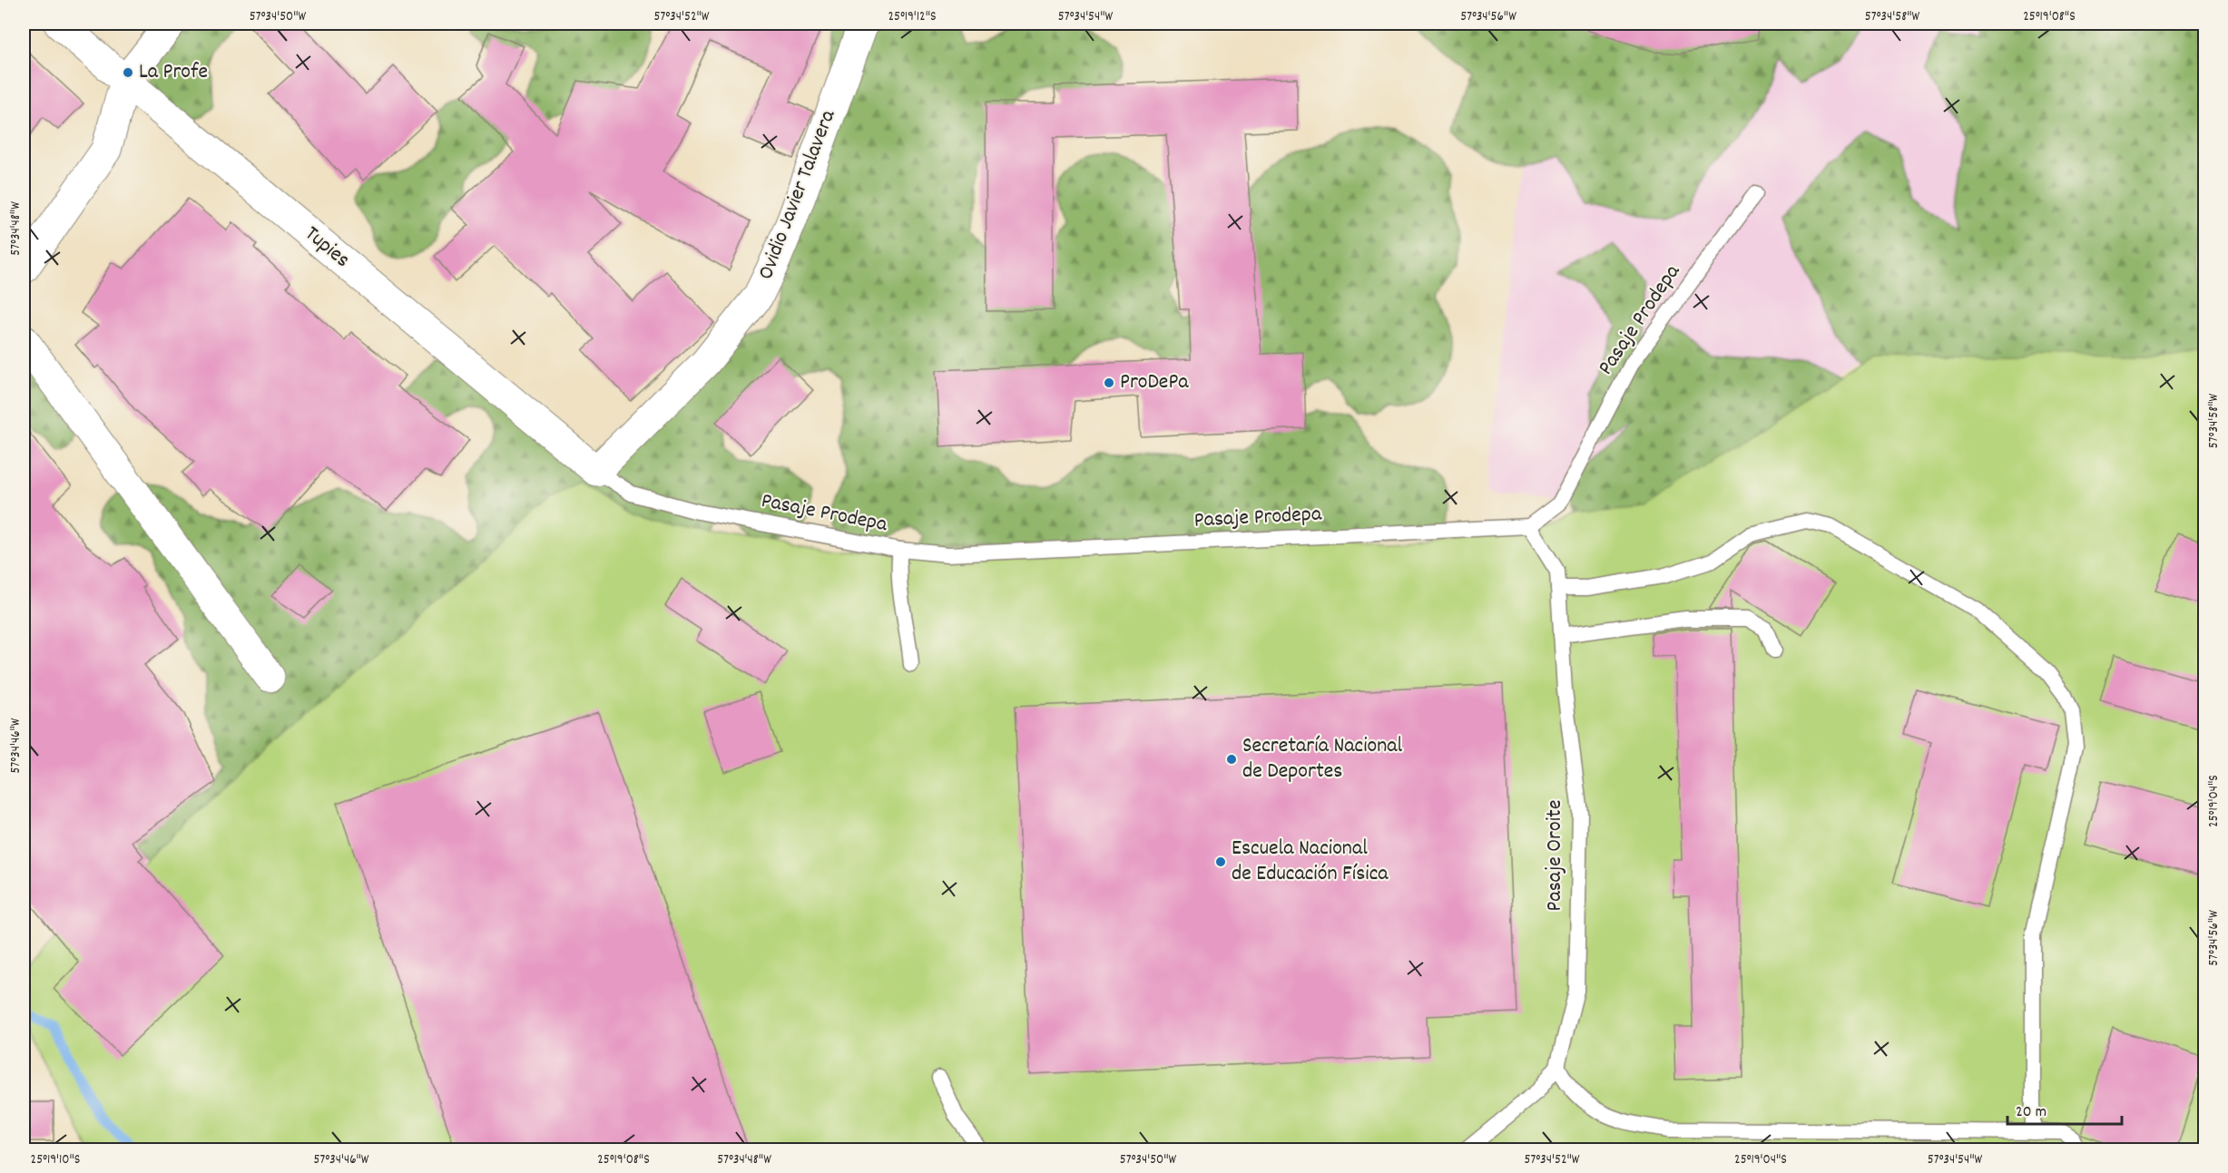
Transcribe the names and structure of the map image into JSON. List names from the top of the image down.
{
  "streets": {
    "street": ["Ovidio Javier Talavera", "Tupies"],
    "lane": ["Pasaje Prodepa", "Pasaje Oroite"]
  },
  "crossings": [
    ["Ovidio Javier Talavera", "Tupies"],
    ["Ovidio Javier Talavera", "Pasaje Prodepa"],
    ["Tupies", "Pasaje Prodepa"],
    ["Pasaje Prodepa", "Pasaje Oroite"]
  ],
  "places": [
    "La Profe",
    "ProDePa",
    "Secretaría Nacional de Deportes",
    "Escuela Nacional de Educación Física"
  ],
  "scale_bar": "20 m",
  "coordinates": [
    "57°34'50\"W",
    "57°34'52\"W",
    "25°19'12\"S",
    "57°34'54\"W",
    "57°34'56\"W",
    "57°34'58\"W",
    "25°19'08\"S",
    "57°34'48\"W",
    "57°34'46\"W",
    "25°19'04\"S",
    "25°19'10\"S"
  ]
}
